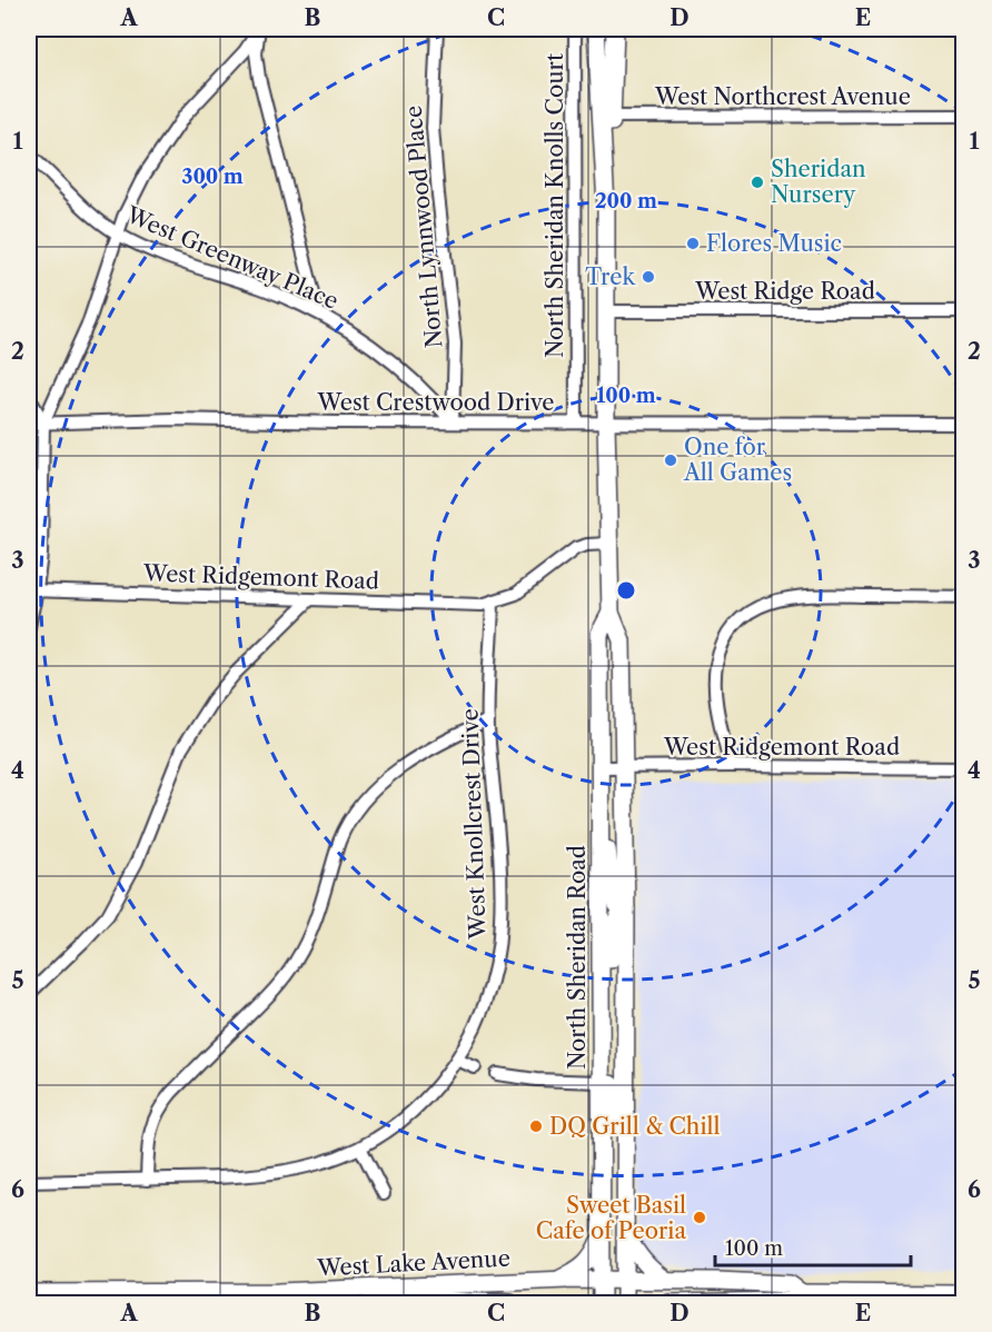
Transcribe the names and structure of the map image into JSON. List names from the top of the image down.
{
  "streets": {
    "main road": ["North Sheridan Road", "West Lake Avenue"],
    "street": [
      "West Northcrest Avenue",
      "North Sheridan Knolls Court",
      "North Lynnwood Place",
      "West Greenway Place",
      "West Ridge Road",
      "West Crestwood Drive",
      "West Ridgemont Road",
      "West Knollcrest Drive"
    ]
  },
  "crossings": [
    ["West Northcrest Avenue", "North Sheridan Road"],
    ["North Sheridan Knolls Court", "West Crestwood Drive"],
    ["North Lynnwood Place", "West Greenway Place"],
    ["North Lynnwood Place", "West Crestwood Drive"],
    ["West Greenway Place", "West Crestwood Drive"],
    ["West Ridge Road", "North Sheridan Road"],
    ["West Crestwood Drive", "North Sheridan Road"],
    ["West Ridgemont Road", "West Knollcrest Drive"],
    ["West Ridgemont Road", "North Sheridan Road"],
    ["North Sheridan Road", "West Lake Avenue"]
  ],
  "places": [
    "Sheridan Nursery",
    "Flores Music",
    "Trek",
    "One for All Games",
    "DQ Grill & Chill",
    "Sweet Basil Cafe of Peoria"
  ],
  "scale_bar": "100 m",
  "grid": {
    "columns": [
      "A",
      "B",
      "C",
      "D",
      "E"
    ],
    "rows": [
      "1",
      "2",
      "3",
      "4",
      "5",
      "6"
    ]
  },
  "rings": ["300 m", "200 m", "100 m"]
}
